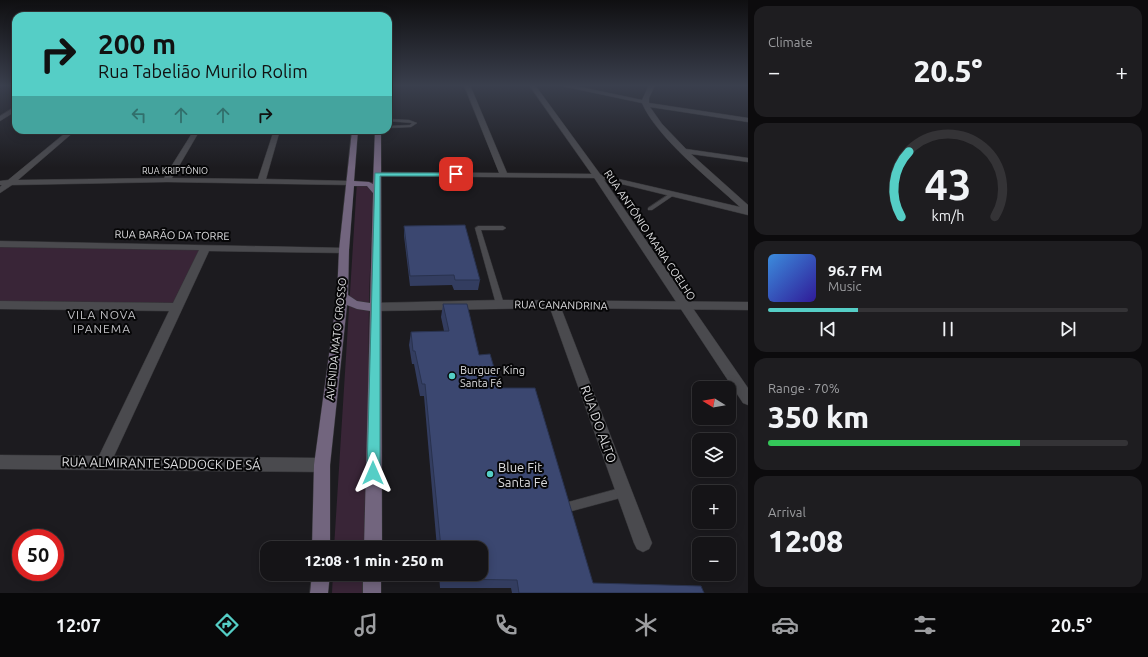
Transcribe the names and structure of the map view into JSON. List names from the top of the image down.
{
  "streets": {
    "main road": ["AVENIDA MATO GROSSO"],
    "street": [
      "RUA KRIPTÔNIO",
      "RUA BARÃO DA TORRE",
      "RUA ANTÔNIO MARIA COELHO",
      "RUA CANANDRINA",
      "RUA DO ALTO",
      "RUA ALMIRANTE SADDOCK DE SÁ"
    ]
  },
  "crossings": [
    ["RUA KRIPTÔNIO", "AVENIDA MATO GROSSO"],
    ["RUA BARÃO DA TORRE", "AVENIDA MATO GROSSO"],
    ["RUA ANTÔNIO MARIA COELHO", "RUA CANANDRINA"],
    ["RUA CANANDRINA", "RUA DO ALTO"],
    ["AVENIDA MATO GROSSO", "RUA ALMIRANTE SADDOCK DE SÁ"]
  ],
  "districts": ["VILA NOVA IPANEMA"],
  "places": ["Burguer King Santa Fé", "Blue Fit Santa Fé"],
  "north": "left",
  "page": {
    "tile": [
      "Climate",
      ["Range · 70%", "350 km"],
      ["Arrival", "12:08"]
    ],
    "turn": ["200 m", "Rua Tabelião Murilo Rolim"],
    "heat": ["−", "20.5°", "+"],
    "song": ["96.7 FM", "Music"],
    "map_buttons": ["+", "−"],
    "limit": "50",
    "trip": "12:08 · 1 min · 250 m",
    "tabs": ["12:07", "20.5°"],
    "gauge": ["43", "km/h"]
  }
}
